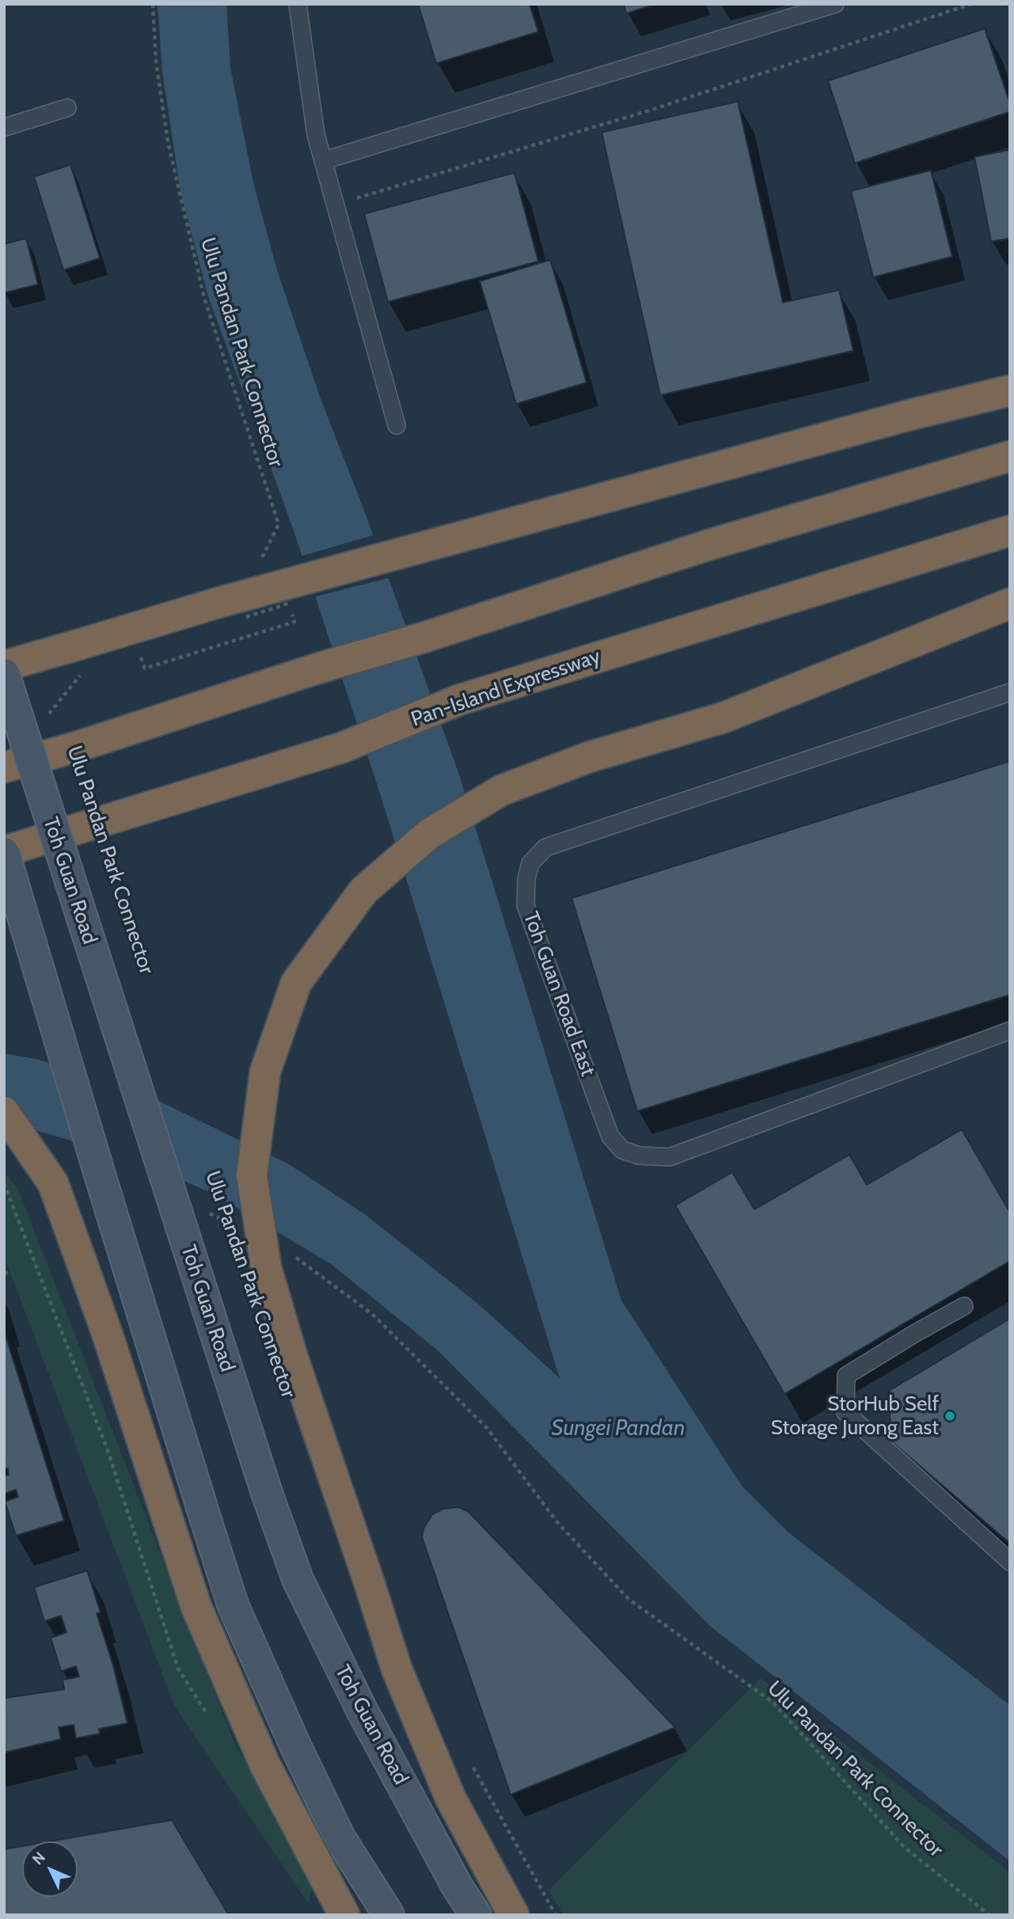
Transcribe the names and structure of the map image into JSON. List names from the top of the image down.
{
  "streets": {
    "highway": ["Pan-Island Expressway"],
    "main road": ["Toh Guan Road"],
    "lane": ["Toh Guan Road East"],
    "path": ["Ulu Pandan Park Connector"]
  },
  "water": ["Sungei Pandan"],
  "places": ["StorHub Self Storage Jurong East"],
  "north": "top left"
}
